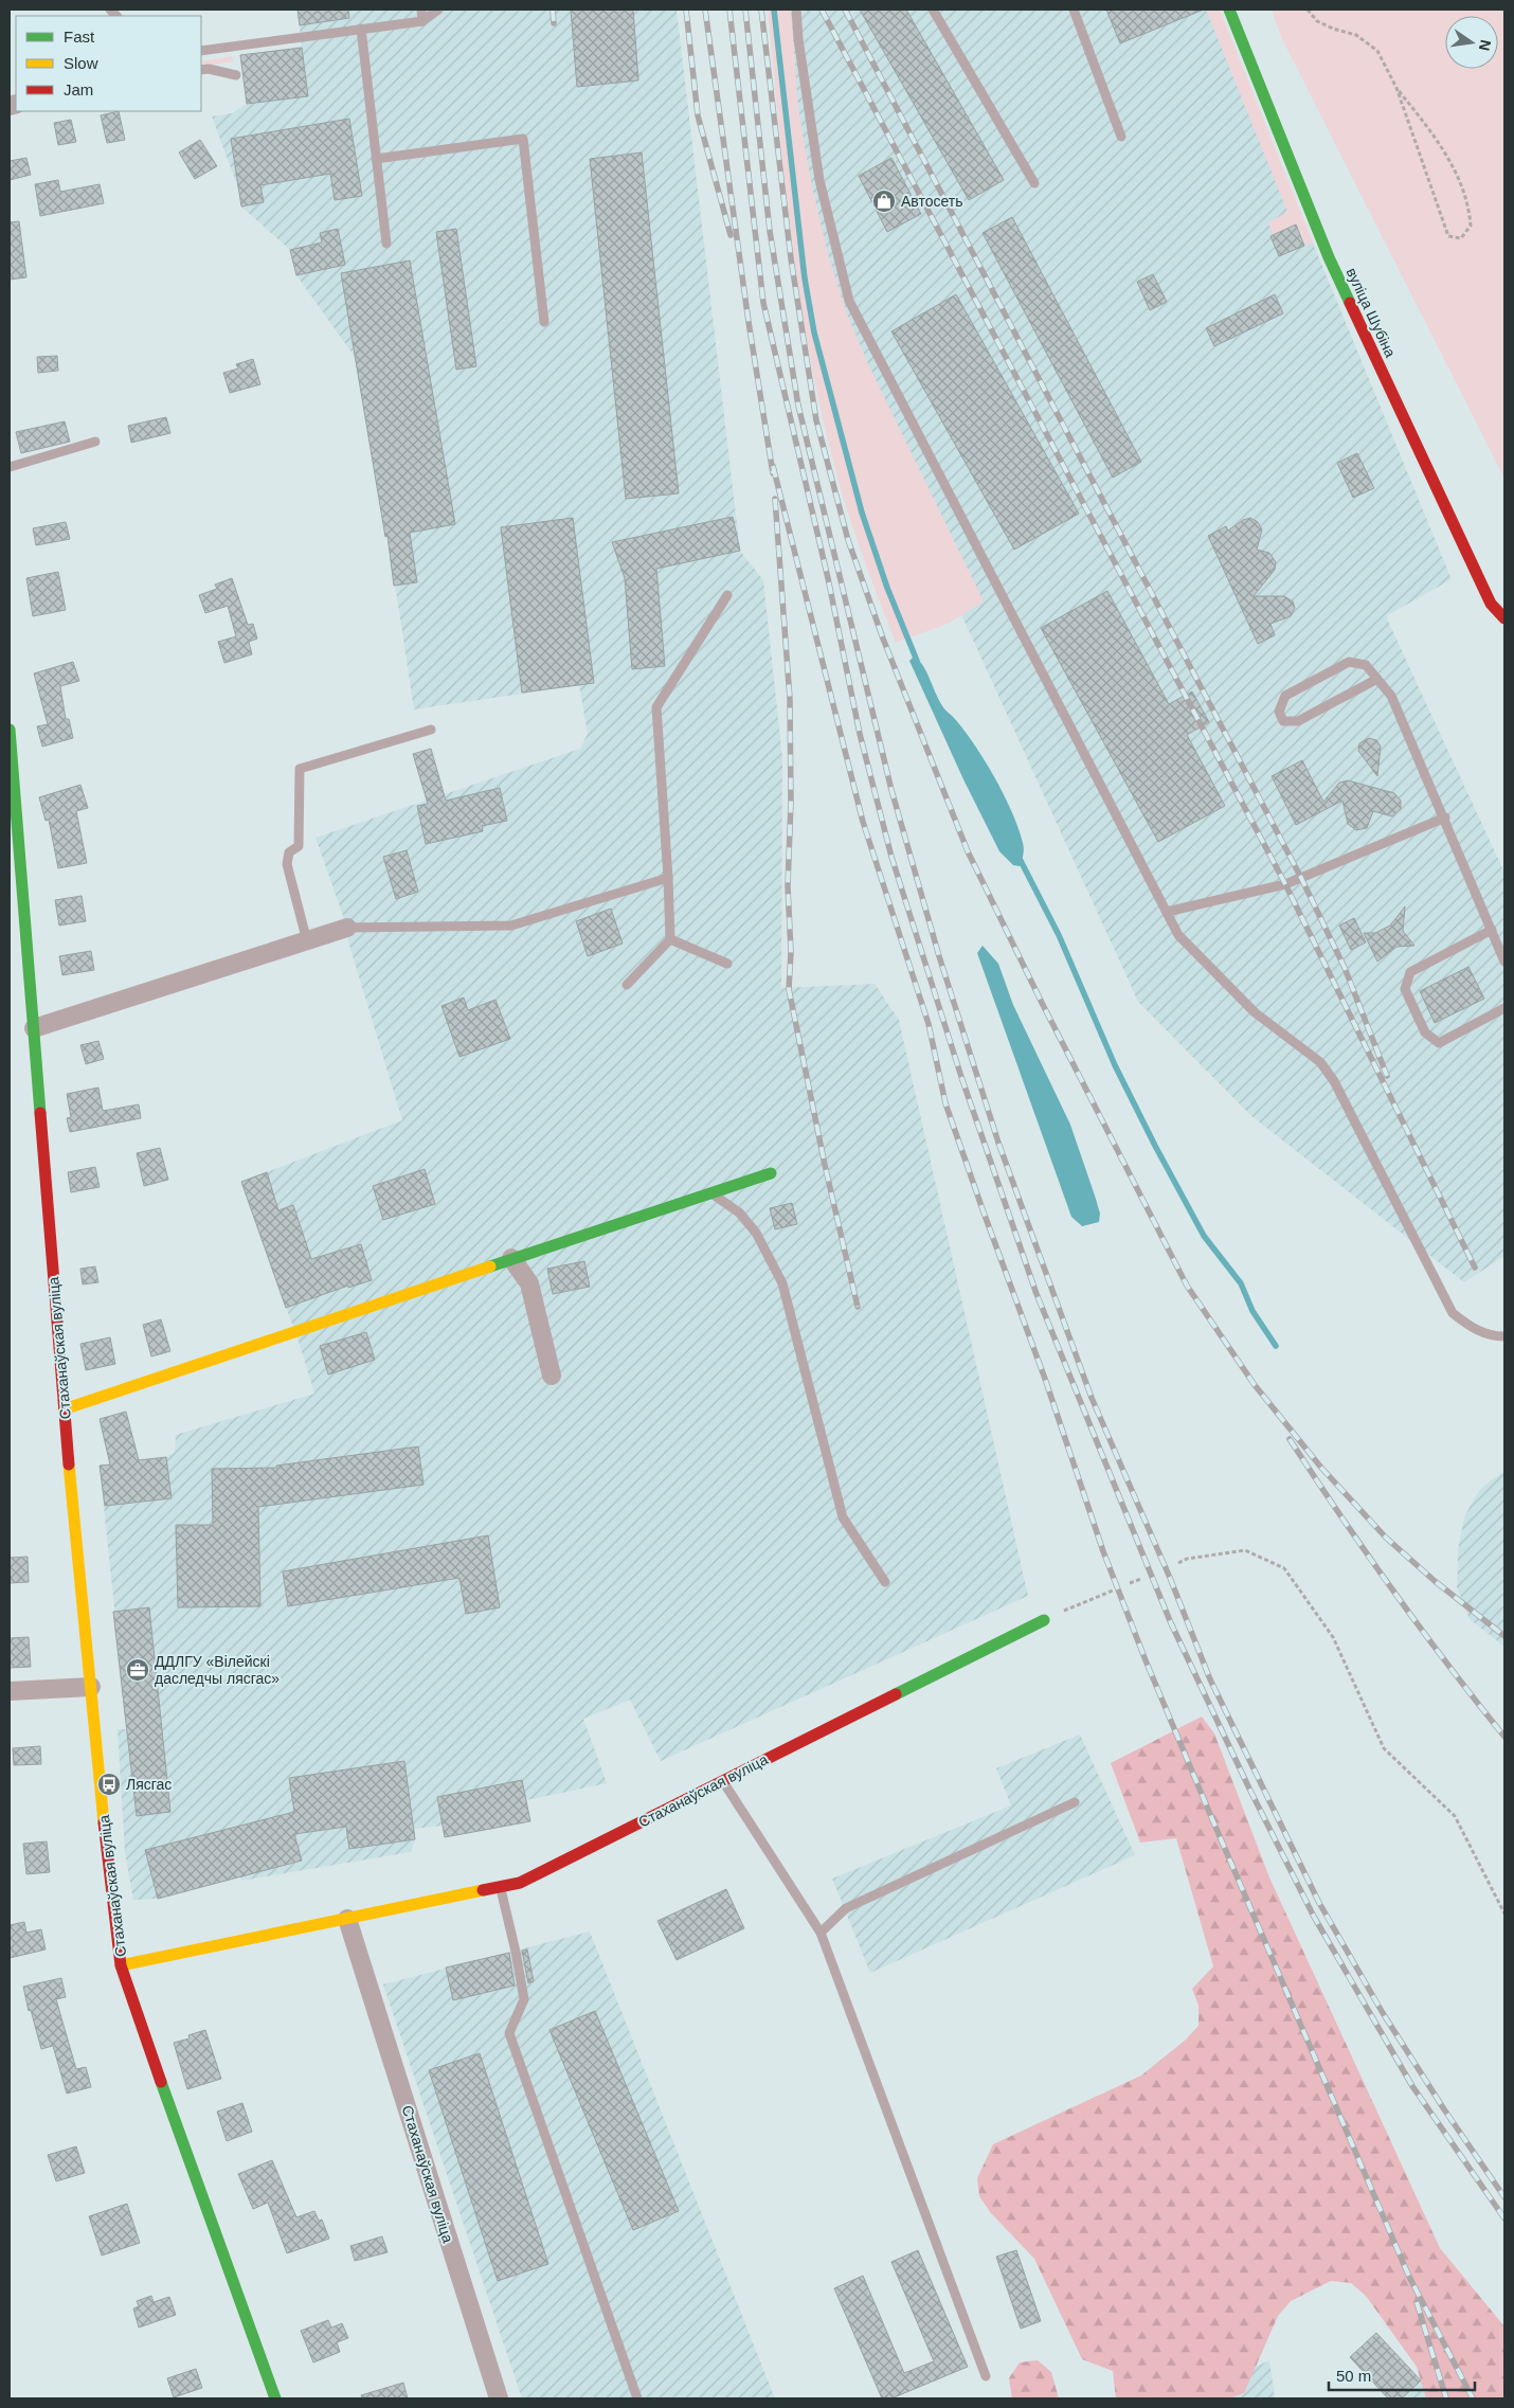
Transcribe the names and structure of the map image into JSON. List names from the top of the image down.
{
  "streets": {
    "street": ["вуліца Шубіна", "Стаханаўская вуліца"]
  },
  "places": {
    "shop": ["Автосеть"],
    "office": ["ДДЛГУ «Вілейскі даследчы лясгас»"],
    "bus stop": ["Лясгас"]
  },
  "legend": ["Fast", "Slow", "Jam"],
  "scale_bar": "50 m",
  "north": "right"
}
